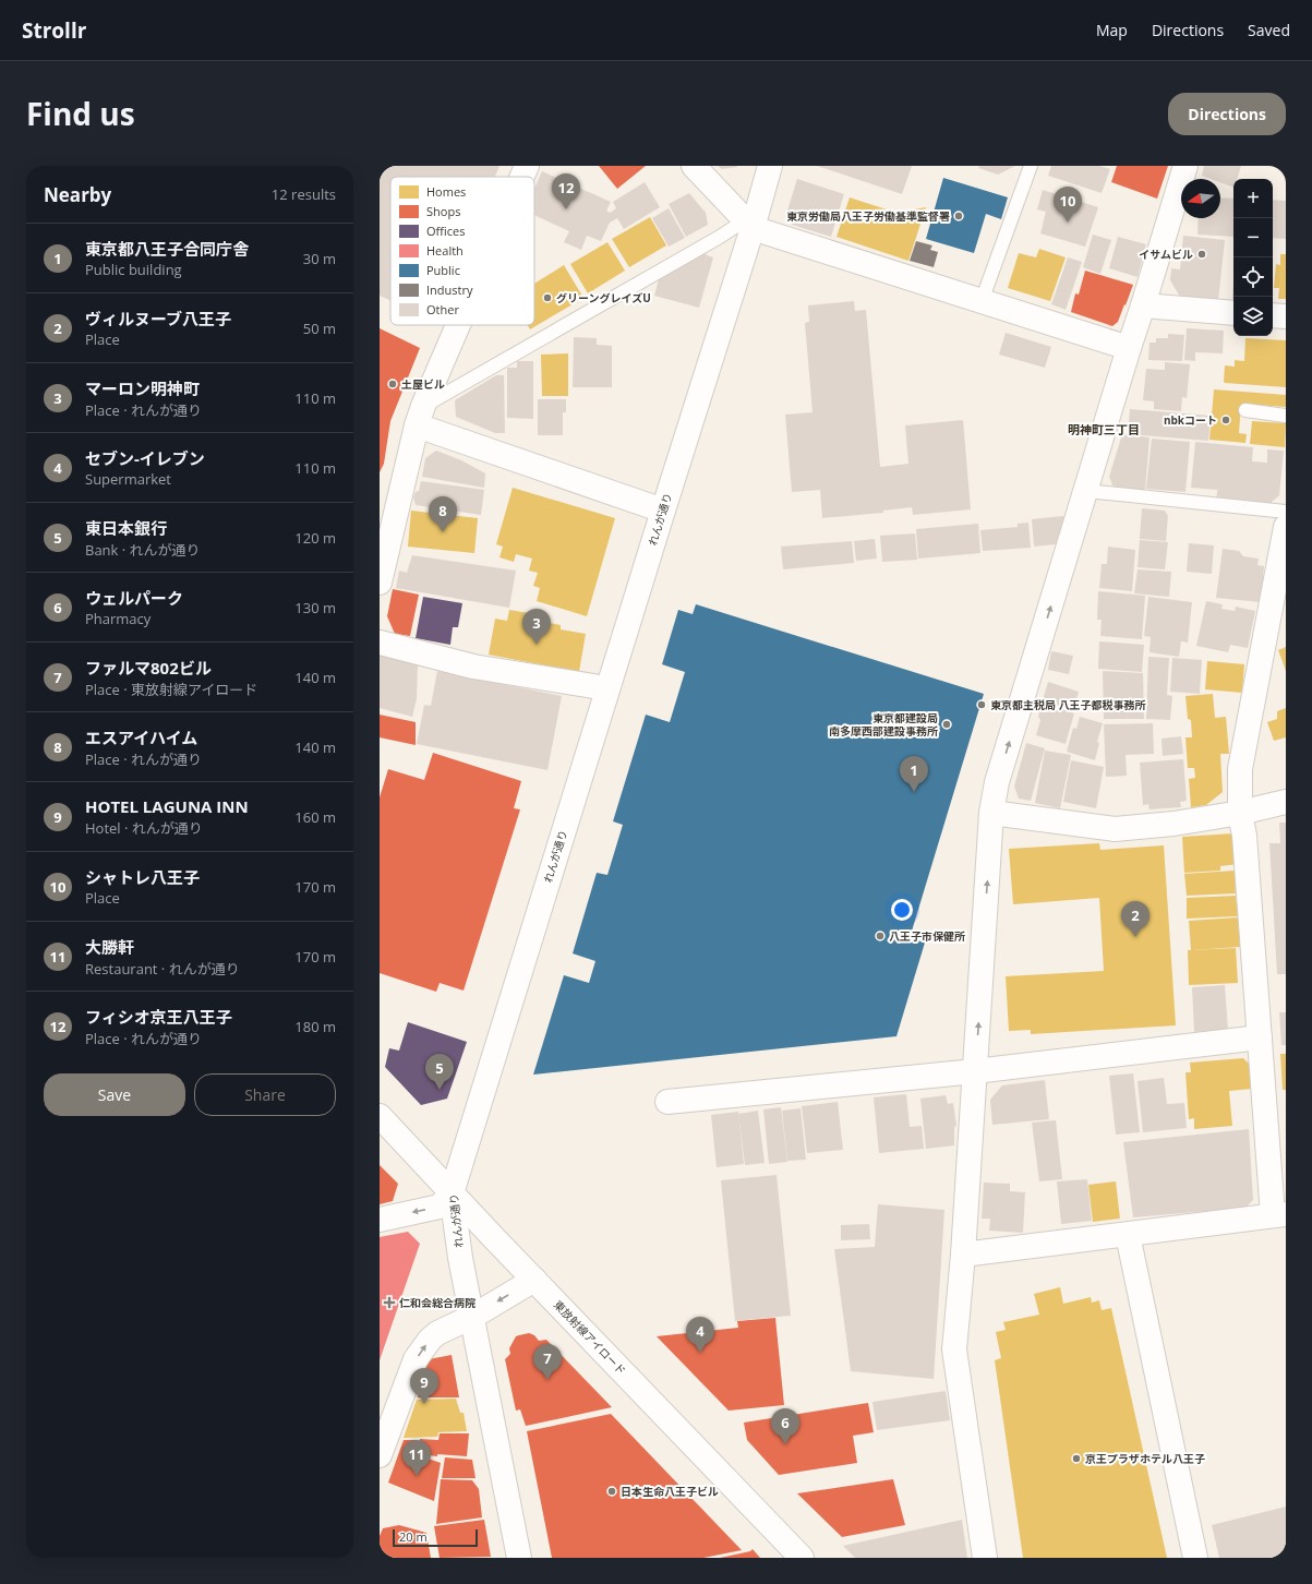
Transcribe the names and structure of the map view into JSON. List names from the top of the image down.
{
  "streets": {
    "street": ["れんが通り", "東放射線アイロード"]
  },
  "crossings": [
    ["れんが通り", "東放射線アイロード"]
  ],
  "districts": ["明神町三丁目"],
  "places": {
    "other": [
      "東京労働局八王子労働基準監督署",
      "イサムビル",
      "グリーングレイズU",
      "土屋ビル",
      "nbkコート",
      "東京都主税局 八王子都税事務所",
      "東京都建設局 南多摩西部建設事務所",
      "八王子市保健所",
      "京王プラザホテル八王子",
      "日本生命八王子ビル"
    ],
    "health": ["仁和会総合病院"]
  },
  "legend": [
    "Homes",
    "Shops",
    "Offices",
    "Health",
    "Public",
    "Industry",
    "Other"
  ],
  "scale_bar": "20 m",
  "north": "left",
  "page": {
    "header": "Strollr",
    "nav": ["Map", "Directions", "Saved"],
    "title": "Find us",
    "buttons": [
      "Directions",
      ["Save", "Share"]
    ],
    "heading": ["Nearby", "12 results"],
    "pins": [
      "12",
      "10",
      "8",
      "3",
      "1",
      "2",
      "5",
      "4",
      "7",
      "9",
      "6",
      "11"
    ],
    "map_buttons": ["+", "−"],
    "list": [
      {
        "mark": "1",
        "name": "東京都八王子合同庁舎",
        "note": "Public building",
        "value": "30 m"
      },
      {
        "mark": "2",
        "name": "ヴィルヌーブ八王子",
        "note": "Place",
        "value": "50 m"
      },
      {
        "mark": "3",
        "name": "マーロン明神町",
        "note": "Place · れんが通り",
        "value": "110 m"
      },
      {
        "mark": "4",
        "name": "セブン-イレブン",
        "note": "Supermarket",
        "value": "110 m"
      },
      {
        "mark": "5",
        "name": "東日本銀行",
        "note": "Bank · れんが通り",
        "value": "120 m"
      },
      {
        "mark": "6",
        "name": "ウェルパーク",
        "note": "Pharmacy",
        "value": "130 m"
      },
      {
        "mark": "7",
        "name": "ファルマ802ビル",
        "note": "Place · 東放射線アイロード",
        "value": "140 m"
      },
      {
        "mark": "8",
        "name": "エスアイハイム",
        "note": "Place · れんが通り",
        "value": "140 m"
      },
      {
        "mark": "9",
        "name": "HOTEL LAGUNA INN",
        "note": "Hotel · れんが通り",
        "value": "160 m"
      },
      {
        "mark": "10",
        "name": "シャトレ八王子",
        "note": "Place",
        "value": "170 m"
      },
      {
        "mark": "11",
        "name": "大勝軒",
        "note": "Restaurant · れんが通り",
        "value": "170 m"
      },
      {
        "mark": "12",
        "name": "フィシオ京王八王子",
        "note": "Place · れんが通り",
        "value": "180 m"
      }
    ],
    "scale": "20 m"
  }
}
